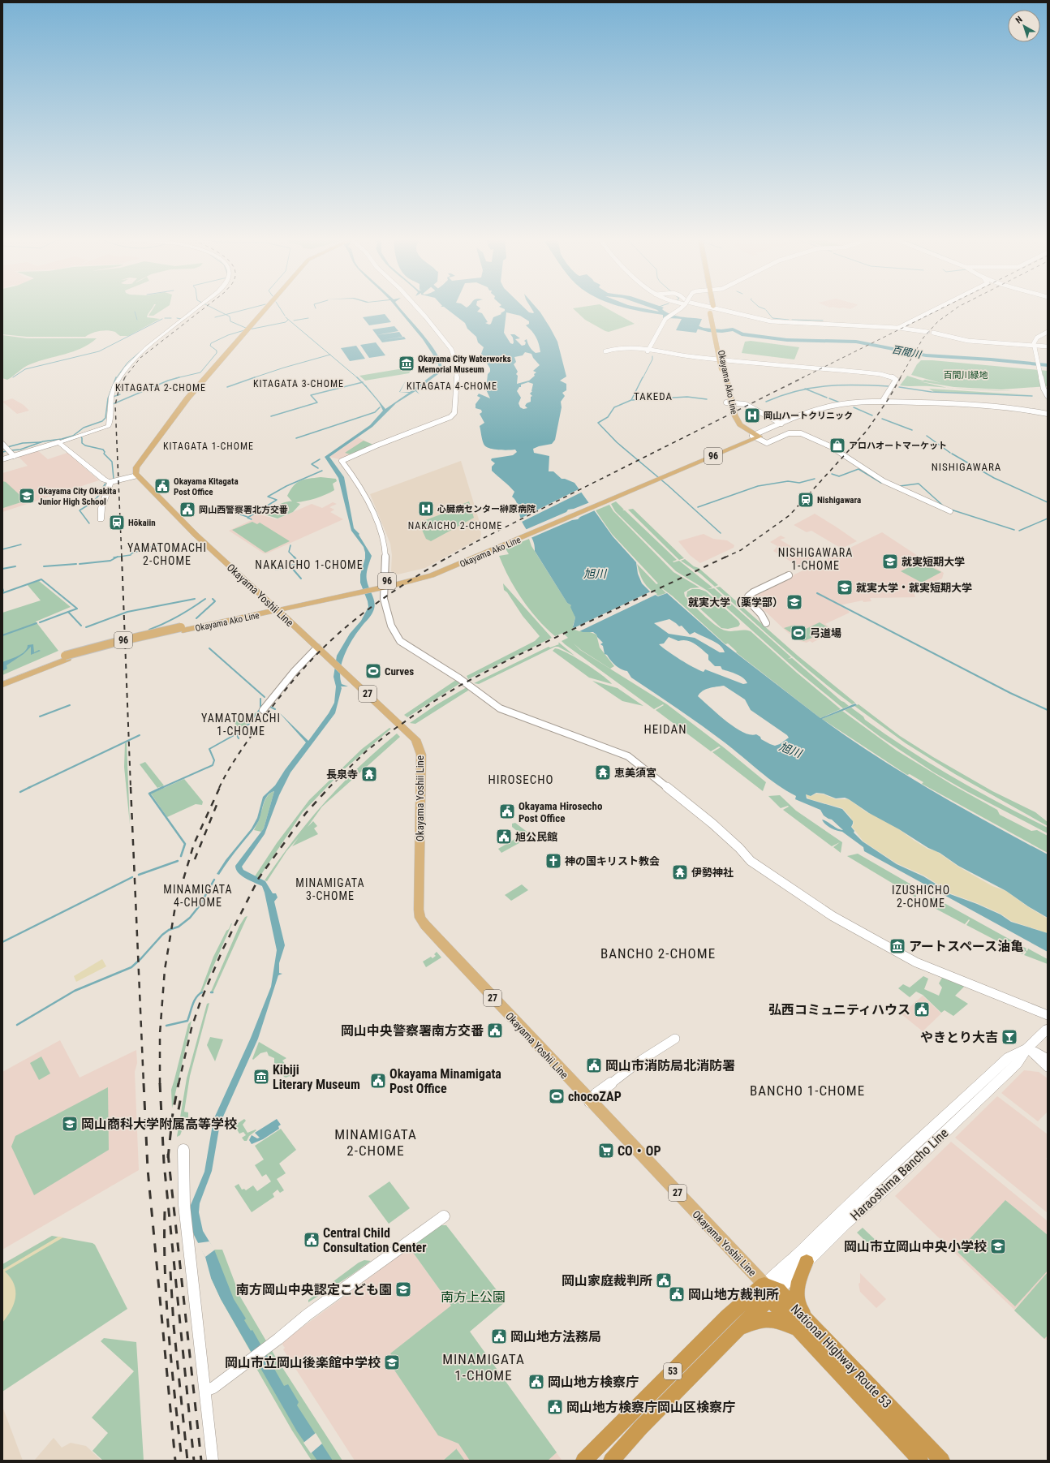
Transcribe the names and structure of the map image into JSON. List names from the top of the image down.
{
  "streets": {
    "highway": ["National Highway Route 53", "53"],
    "main road": [
      "Okayama Ako Line",
      "96",
      "Okayama Yoshii Line",
      "27",
      "Haraoshima Bancho Line"
    ]
  },
  "crossings": [
    ["Okayama Ako Line", "Okayama Yoshii Line"],
    ["Okayama Yoshii Line", "Haraoshima Bancho Line"],
    ["Okayama Yoshii Line", "National Highway Route 53"],
    ["Okayama Yoshii Line", "53"],
    ["Haraoshima Bancho Line", "National Highway Route 53"],
    ["Haraoshima Bancho Line", "53"],
    ["National Highway Route 53", "53"]
  ],
  "districts": [
    "KITAGATA 3-CHOME",
    "KITAGATA 4-CHOME",
    "KITAGATA 2-CHOME",
    "TAKEDA",
    "KITAGATA 1-CHOME",
    "NISHIGAWARA",
    "NAKAICHO 2-CHOME",
    "YAMATOMACHI 2-CHOME",
    "NISHIGAWARA 1-CHOME",
    "NAKAICHO 1-CHOME",
    "YAMATOMACHI 1-CHOME",
    "HEIDAN",
    "HIROSECHO",
    "MINAMIGATA 3-CHOME",
    "MINAMIGATA 4-CHOME",
    "IZUSHICHO 2-CHOME",
    "BANCHO 2-CHOME",
    "BANCHO 1-CHOME",
    "MINAMIGATA 2-CHOME",
    "MINAMIGATA 1-CHOME"
  ],
  "water": ["百間川", "旭川"],
  "parks": ["百間川緑地", "南方上公園"],
  "places": {
    "museum": ["Okayama City Waterworks Memorial Museum", "アートスペース油亀", "Kibiji Literary Museum"],
    "hospital": ["岡山ハートクリニック", "心臓病センター榊原病院"],
    "shop": ["アロハオートマーケット"],
    "public building": [
      "Okayama Kitagata Post Office",
      "岡山西警察署北方交番",
      "Okayama Hirosecho Post Office",
      "旭公民館",
      "弘西コミュニティハウス",
      "岡山中央警察署南方交番",
      "岡山市消防局北消防署",
      "Okayama Minamigata Post Office",
      "Central Child Consultation Center",
      "岡山家庭裁判所",
      "岡山地方裁判所",
      "岡山地方法務局",
      "岡山地方検察庁",
      "岡山地方検察庁岡山区検察庁"
    ],
    "school or university": [
      "Okayama City Okakita Junior High School",
      "就実短期大学",
      "就実大学・就実短期大学",
      "就実大学（薬学部）",
      "岡山商科大学附属高等学校",
      "岡山市立岡山中央小学校",
      "南方岡山中央認定こども園",
      "岡山市立岡山後楽館中学校"
    ],
    "station": ["Nishigawara", "Hōkaiin"],
    "sports": ["弓道場", "Curves", "chocoZAP"],
    "temple": ["恵美須宮", "長泉寺", "伊勢神社"],
    "church": ["神の国キリスト教会"],
    "bar": ["やきとり大吉"],
    "supermarket": ["CO・OP"]
  },
  "north": "top left"
}
